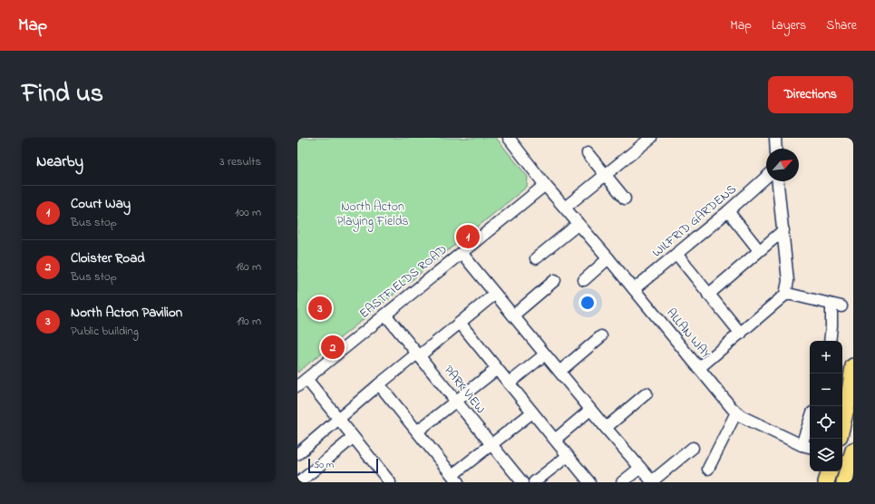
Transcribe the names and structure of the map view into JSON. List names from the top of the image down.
{
  "streets": {
    "street": [
      "WILFRID GARDENS",
      "EASTFIELDS ROAD",
      "ALLAN WAY",
      "PARK VIEW"
    ]
  },
  "crossings": [
    ["WILFRID GARDENS", "ALLAN WAY"],
    ["EASTFIELDS ROAD", "ALLAN WAY"],
    ["EASTFIELDS ROAD", "PARK VIEW"]
  ],
  "parks": ["North Acton Playing Fields"],
  "scale_bar": "50 m",
  "north": "top right",
  "page": {
    "header": "Map",
    "nav": ["Map", "Layers", "Share"],
    "title": "Find us",
    "buttons": "Directions",
    "heading": ["Nearby", "3 results"],
    "list": [
      {
        "mark": "1",
        "name": "Court Way",
        "note": "Bus stop",
        "value": "100 m"
      },
      {
        "mark": "2",
        "name": "Cloister Road",
        "note": "Bus stop",
        "value": "180 m"
      },
      {
        "mark": "3",
        "name": "North Acton Pavilion",
        "note": "Public building",
        "value": "190 m"
      }
    ],
    "pins": ["1", "3", "2"],
    "map_buttons": ["+", "−"],
    "scale": "50 m"
  }
}
